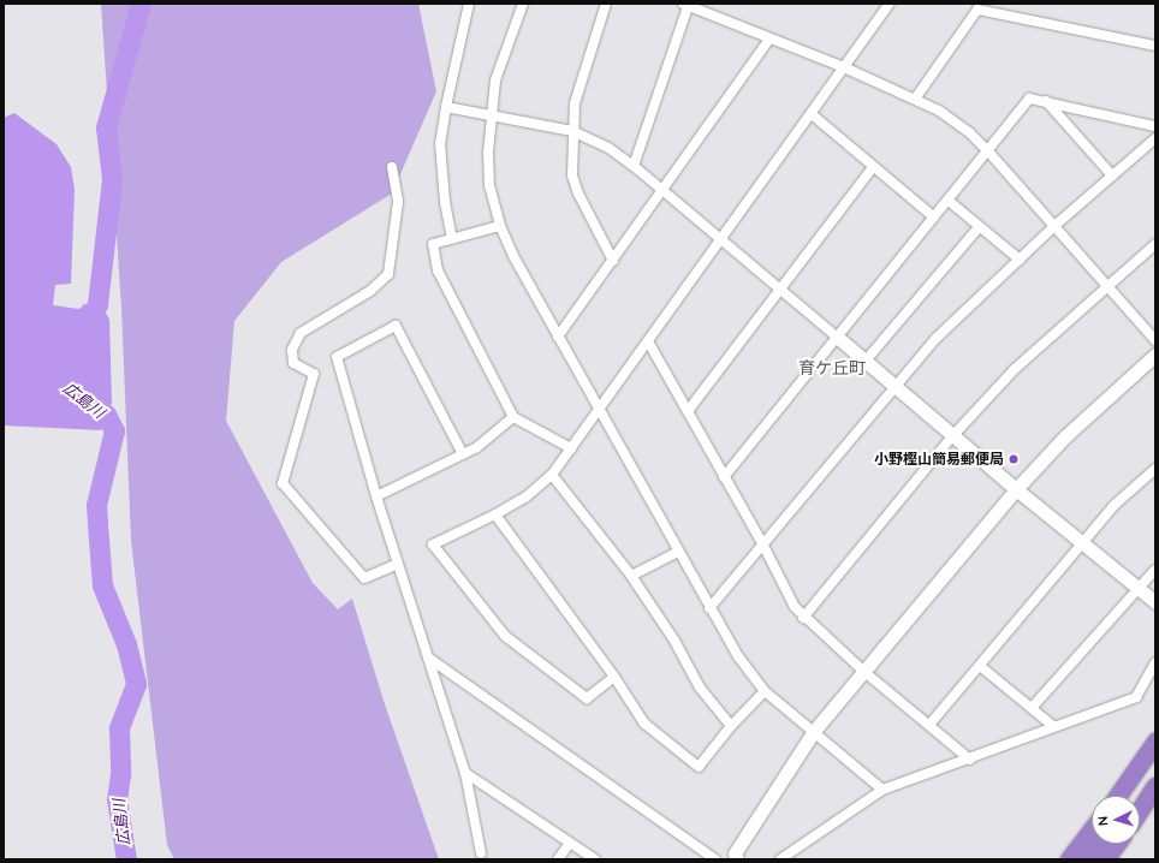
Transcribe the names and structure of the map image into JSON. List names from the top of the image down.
{
  "districts": ["育ケ丘町"],
  "water": ["広島川"],
  "places": ["小野樫山簡易郵便局"],
  "north": "left"
}
